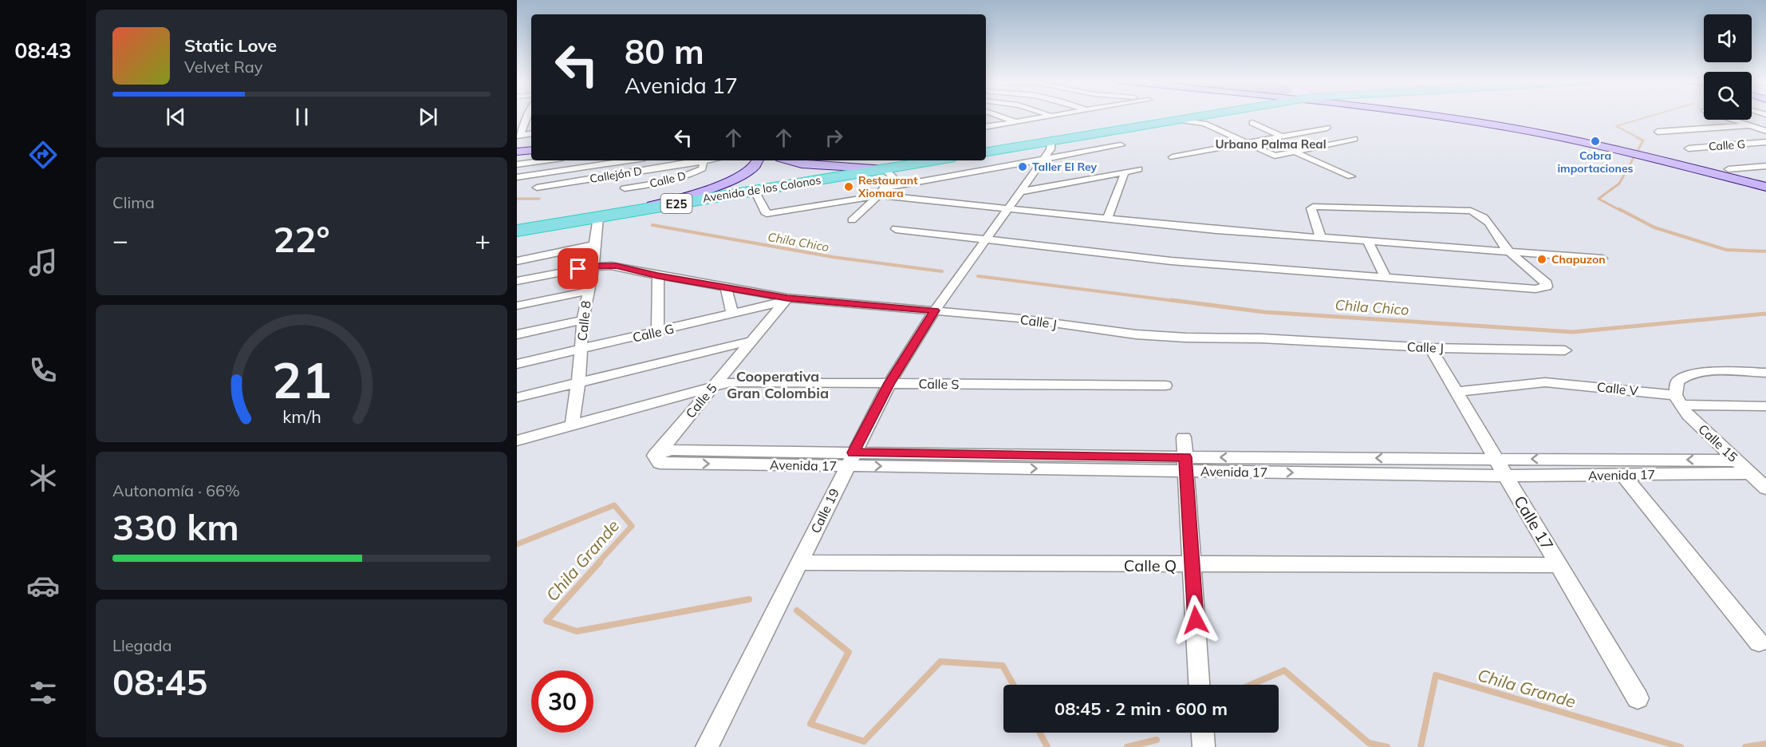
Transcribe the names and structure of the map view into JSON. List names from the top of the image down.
{
  "streets": {
    "highway": ["Avenida de los Colonos", "E25"],
    "street": [
      "Calle G",
      "Callejón D",
      "Calle D",
      "Calle 8",
      "Calle J",
      "Calle S",
      "Calle V",
      "Calle 5",
      "Calle 15",
      "Avenida 17",
      "Calle 19",
      "Calle 17",
      "Calle Q"
    ]
  },
  "crossings": [
    ["Calle G", "Calle 8"],
    ["Calle G", "Calle J"],
    ["Calle G", "Calle 5"],
    ["Avenida de los Colonos", "Calle 8"],
    ["Calle 8", "Calle J"],
    ["Calle 8", "Calle S"],
    ["Calle J", "Calle 5"],
    ["Calle J", "Calle 19"],
    ["Calle J", "Calle 17"],
    ["Calle S", "Calle 5"],
    ["Calle S", "Calle 19"],
    ["Calle V", "Calle 15"],
    ["Calle V", "Calle 17"],
    ["Calle 5", "Avenida 17"],
    ["Calle 15", "Avenida 17"],
    ["Avenida 17", "Calle 19"],
    ["Avenida 17", "Calle 17"],
    ["Calle 19", "Calle Q"],
    ["Calle 17", "Calle Q"]
  ],
  "districts": ["Urbano Palma Real", "Cooperativa Gran Colombia"],
  "water": ["Chila Chico", "Chila Grande"],
  "places": [
    "Cobra importaciones",
    "Taller El Rey",
    "Restaurant Xiomara",
    "Chapuzon"
  ],
  "page": {
    "tabs": "08:43",
    "turn": ["80 m", "Avenida 17"],
    "song": ["Static Love", "Velvet Ray"],
    "tile": [
      "Clima",
      ["Autonomía · 66%", "330 km"],
      ["Llegada", "08:45"]
    ],
    "heat": ["−", "22°", "+"],
    "limit": "30",
    "trip": "08:45 · 2 min · 600 m",
    "gauge": ["21", "km/h"]
  }
}
